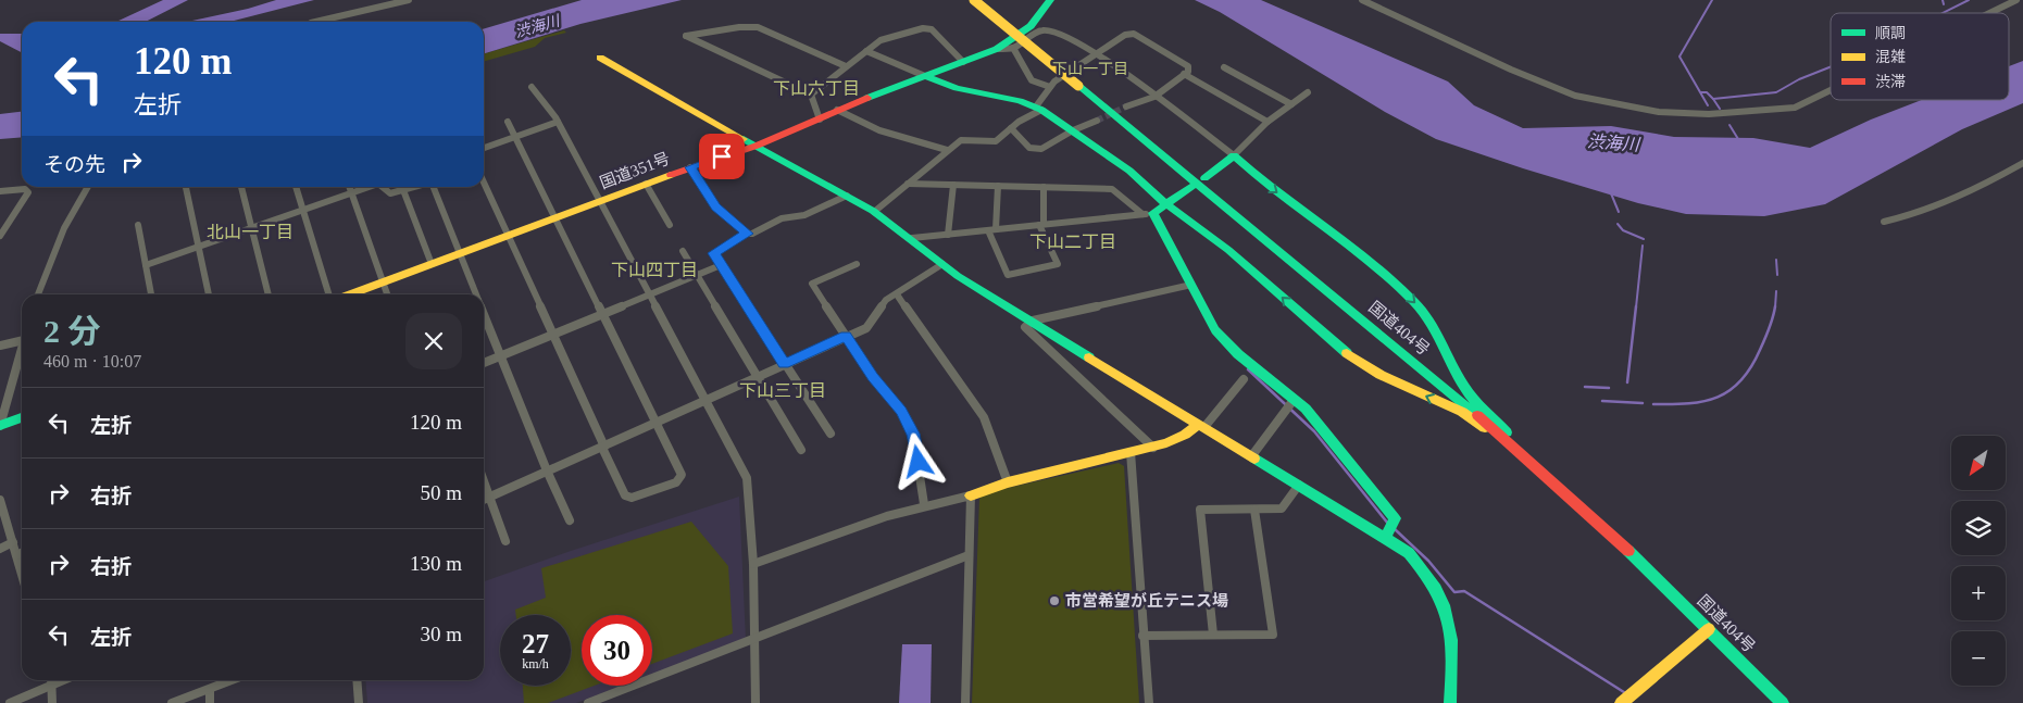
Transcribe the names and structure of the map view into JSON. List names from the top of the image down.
{
  "streets": {
    "main road": ["国道351号", "国道404号"]
  },
  "districts": [
    "下山一丁目",
    "下山六丁目",
    "北山一丁目",
    "下山二丁目",
    "下山四丁目",
    "下山三丁目"
  ],
  "water": ["渋海川"],
  "places": ["市営希望が丘テニス場"],
  "legend": ["順調", "混雑", "渋滞"],
  "north": "bottom left",
  "page": {
    "turn": ["120 m", "左折"],
    "then": "その先",
    "heading": ["2 分", "460 m · 10:07"],
    "list": [
      {
        "name": "左折",
        "value": "120 m"
      },
      {
        "name": "右折",
        "value": "50 m"
      },
      {
        "name": "右折",
        "value": "130 m"
      },
      {
        "name": "左折",
        "value": "30 m"
      }
    ],
    "map_buttons": ["+", "−"],
    "speed": "27 km/h",
    "limit": "30"
  }
}
